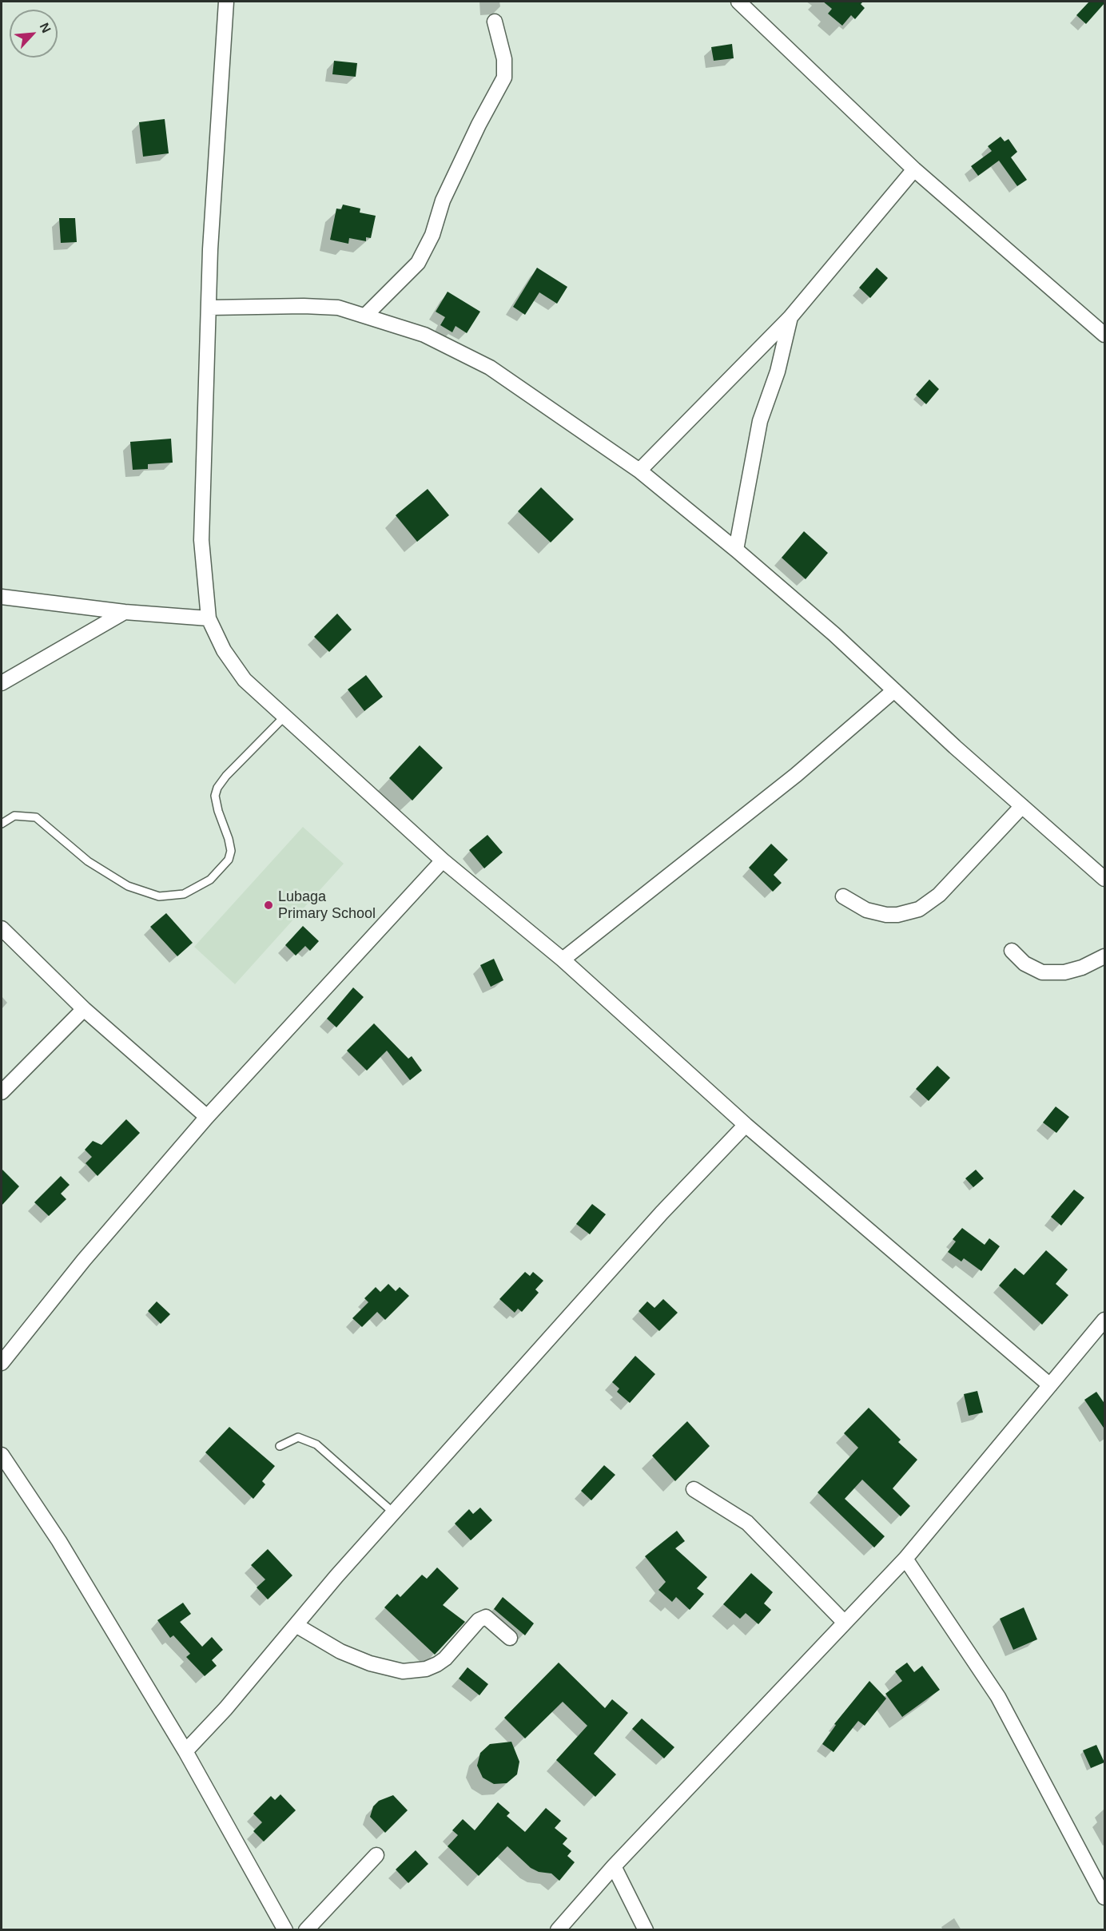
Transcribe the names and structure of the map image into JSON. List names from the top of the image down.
{
  "places": ["Lubaga Primary School"],
  "north": "top right"
}
